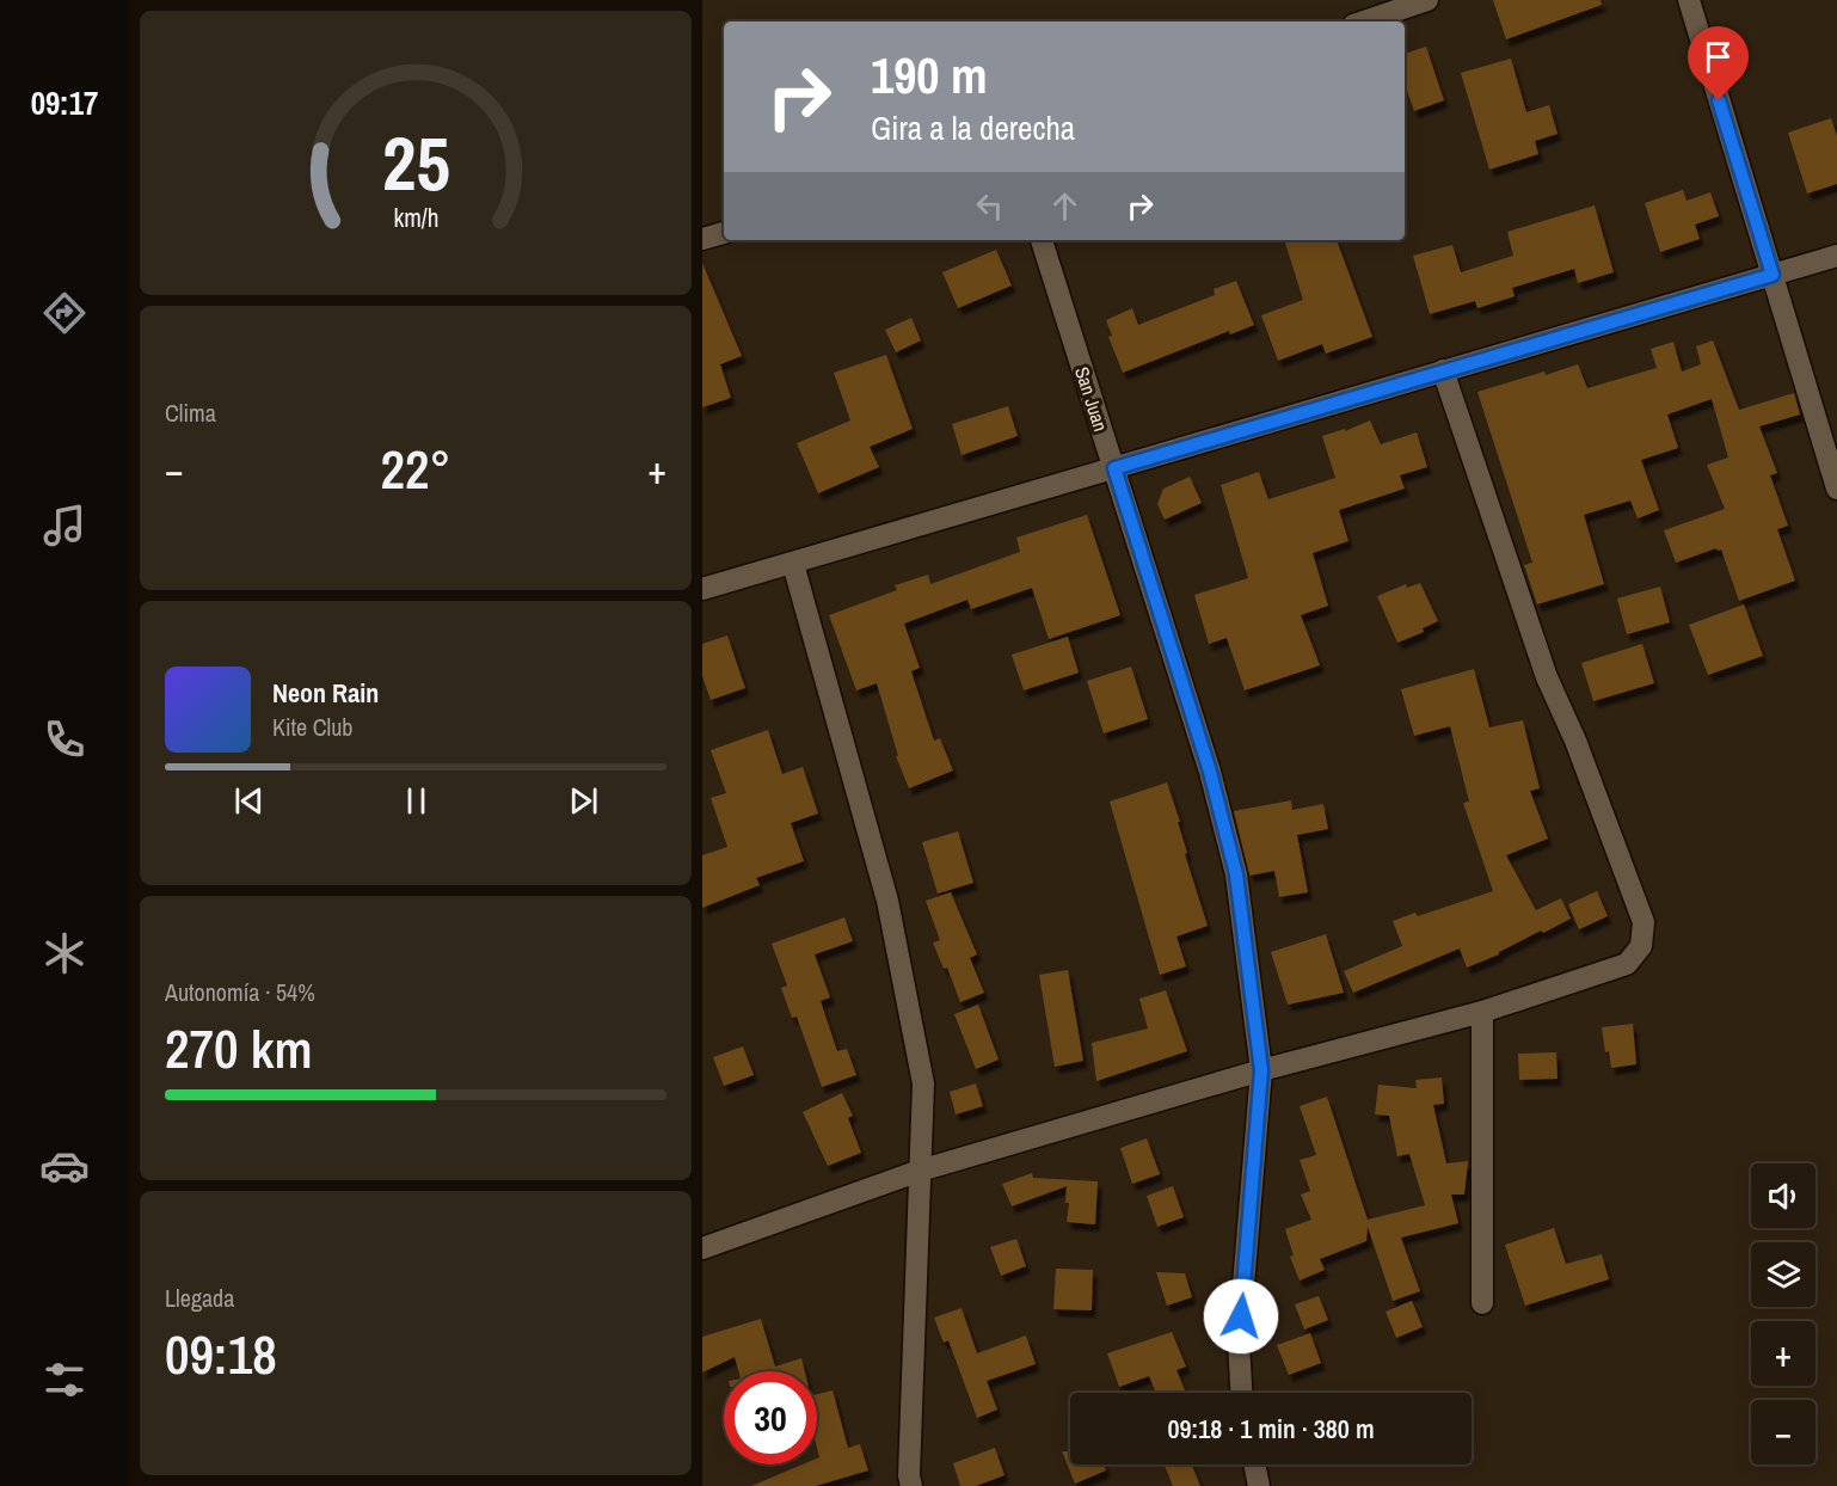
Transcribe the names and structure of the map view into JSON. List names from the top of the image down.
{
  "streets": {
    "street": ["San Juan"]
  },
  "page": {
    "tabs": "09:17",
    "turn": ["190 m", "Gira a la derecha"],
    "tile": [
      "Clima",
      ["Autonomía · 54%", "270 km"],
      ["Llegada", "09:18"]
    ],
    "heat": ["−", "22°", "+"],
    "song": ["Neon Rain", "Kite Club"],
    "map_buttons": ["+", "−"],
    "limit": "30",
    "trip": "09:18 · 1 min · 380 m",
    "gauge": ["25", "km/h"]
  }
}
